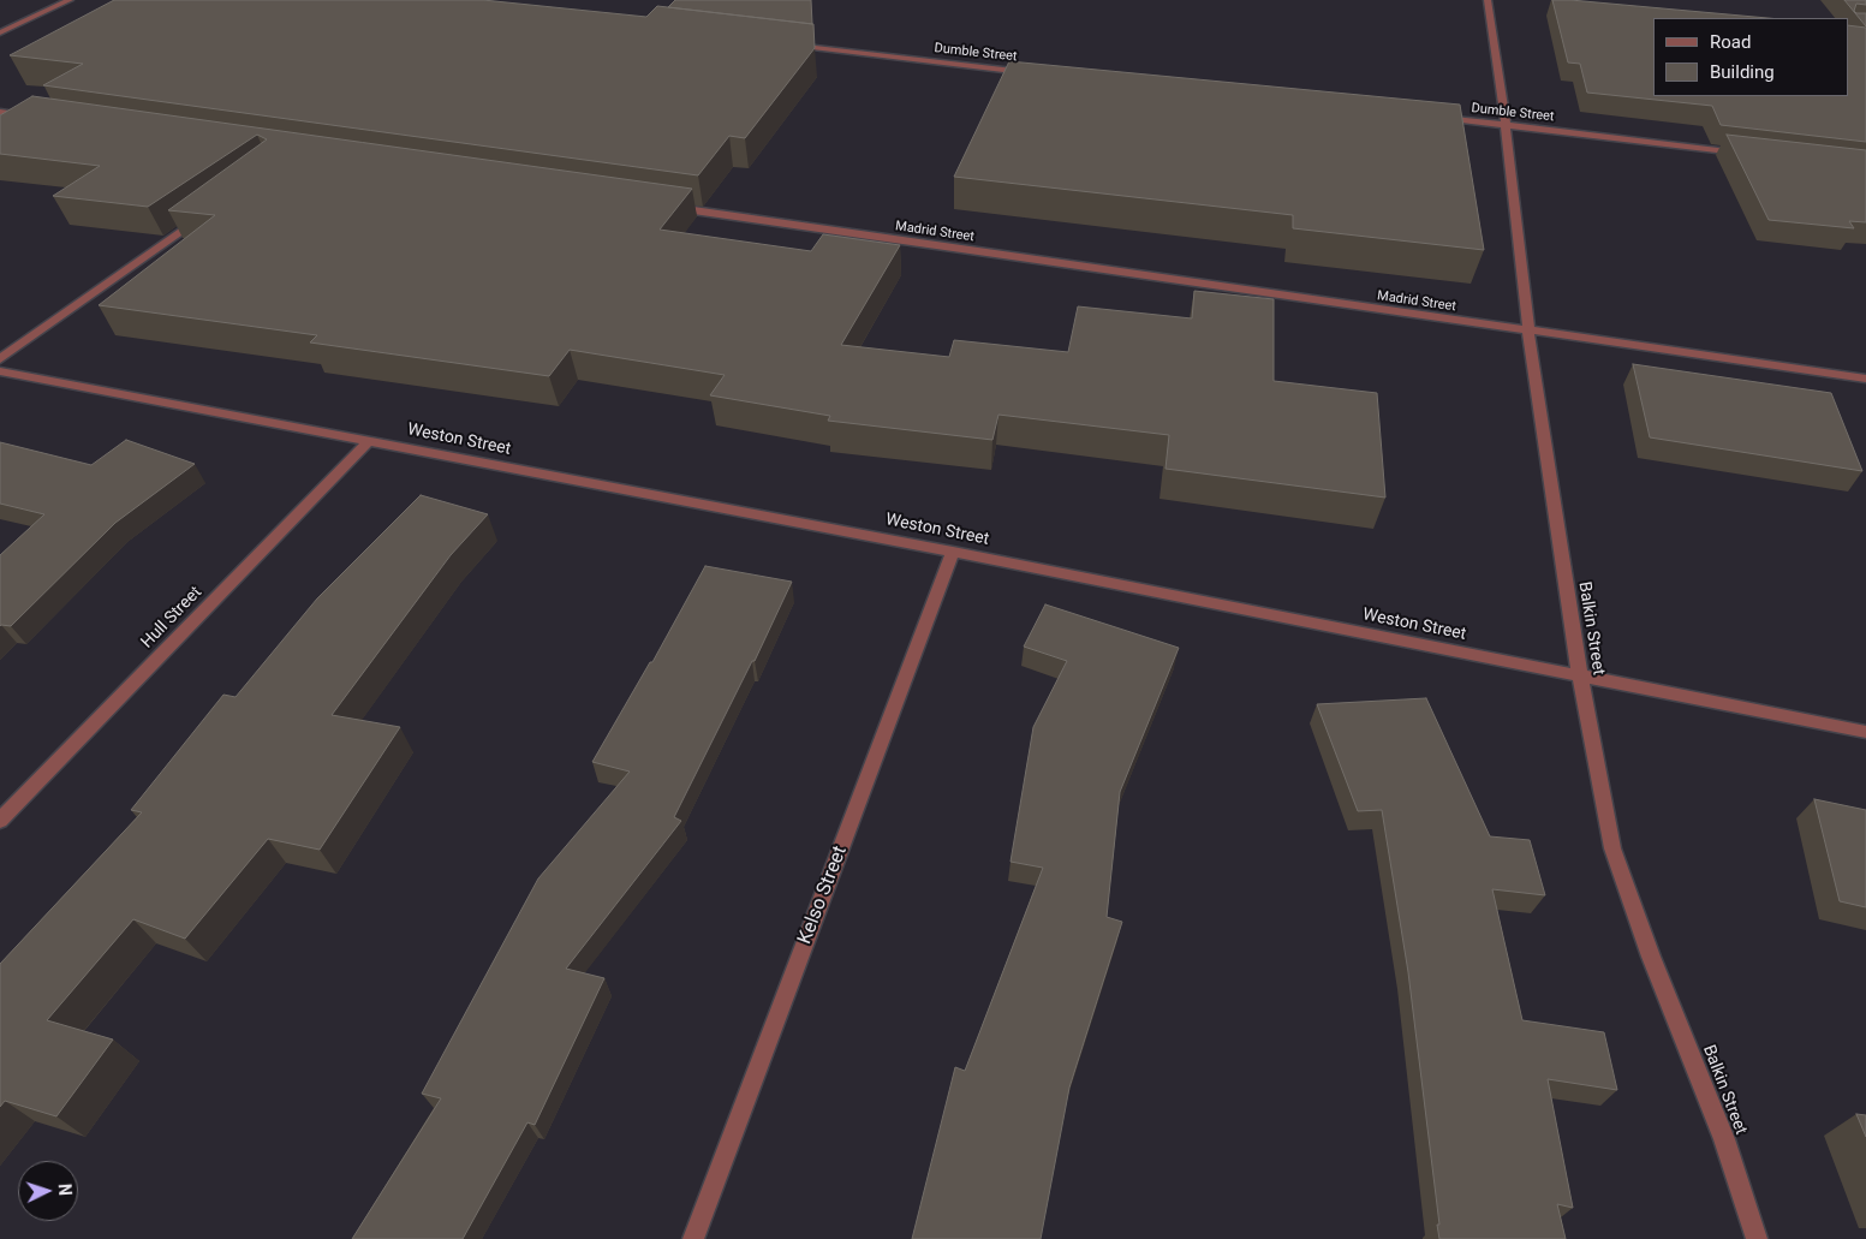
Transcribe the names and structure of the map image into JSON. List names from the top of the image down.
{
  "streets": {
    "street": [
      "Dumble Street",
      "Madrid Street",
      "Weston Street",
      "Hull Street",
      "Balkin Street",
      "Kelso Street"
    ]
  },
  "crossings": [
    ["Dumble Street", "Balkin Street"],
    ["Madrid Street", "Balkin Street"],
    ["Weston Street", "Hull Street"],
    ["Weston Street", "Balkin Street"],
    ["Weston Street", "Kelso Street"]
  ],
  "legend": ["Road", "Building"],
  "north": "right"
}
